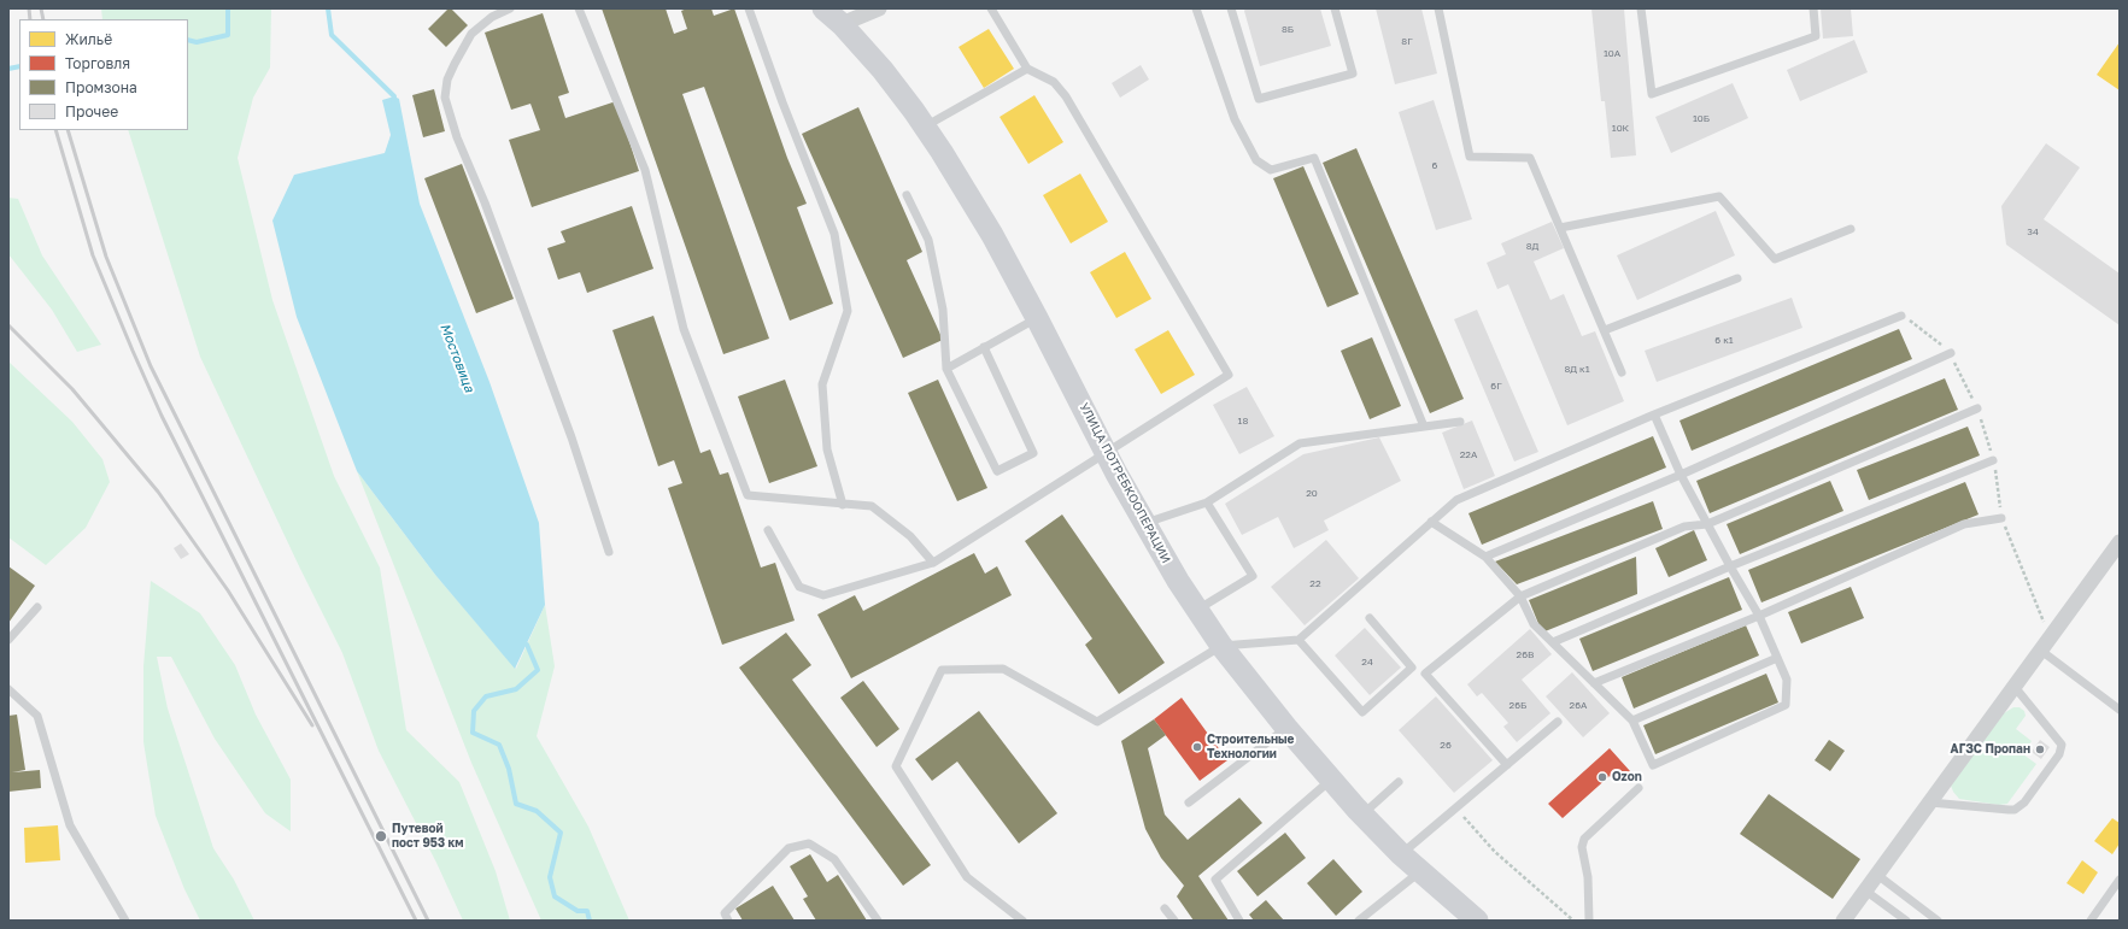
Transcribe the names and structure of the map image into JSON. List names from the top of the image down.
{
  "streets": {
    "main road": ["УЛИЦА ПОТРЕБКООПЕРАЦИИ"]
  },
  "water": ["Мостовица"],
  "places": [
    "Строительные Технологии",
    "АГЗС Пропан",
    "Ozon",
    "Путевой пост 953 км"
  ],
  "house_numbers": [
    "8Б",
    "8Г",
    "10А",
    "10Б",
    "10К",
    "6",
    "34",
    "8Д",
    "6 к1",
    "8Д к1",
    "6Г",
    "18",
    "22А",
    "20",
    "22",
    "26В",
    "24",
    "26Б",
    "26А",
    "26"
  ],
  "legend": [
    "Жильё",
    "Торговля",
    "Промзона",
    "Прочее"
  ]
}
